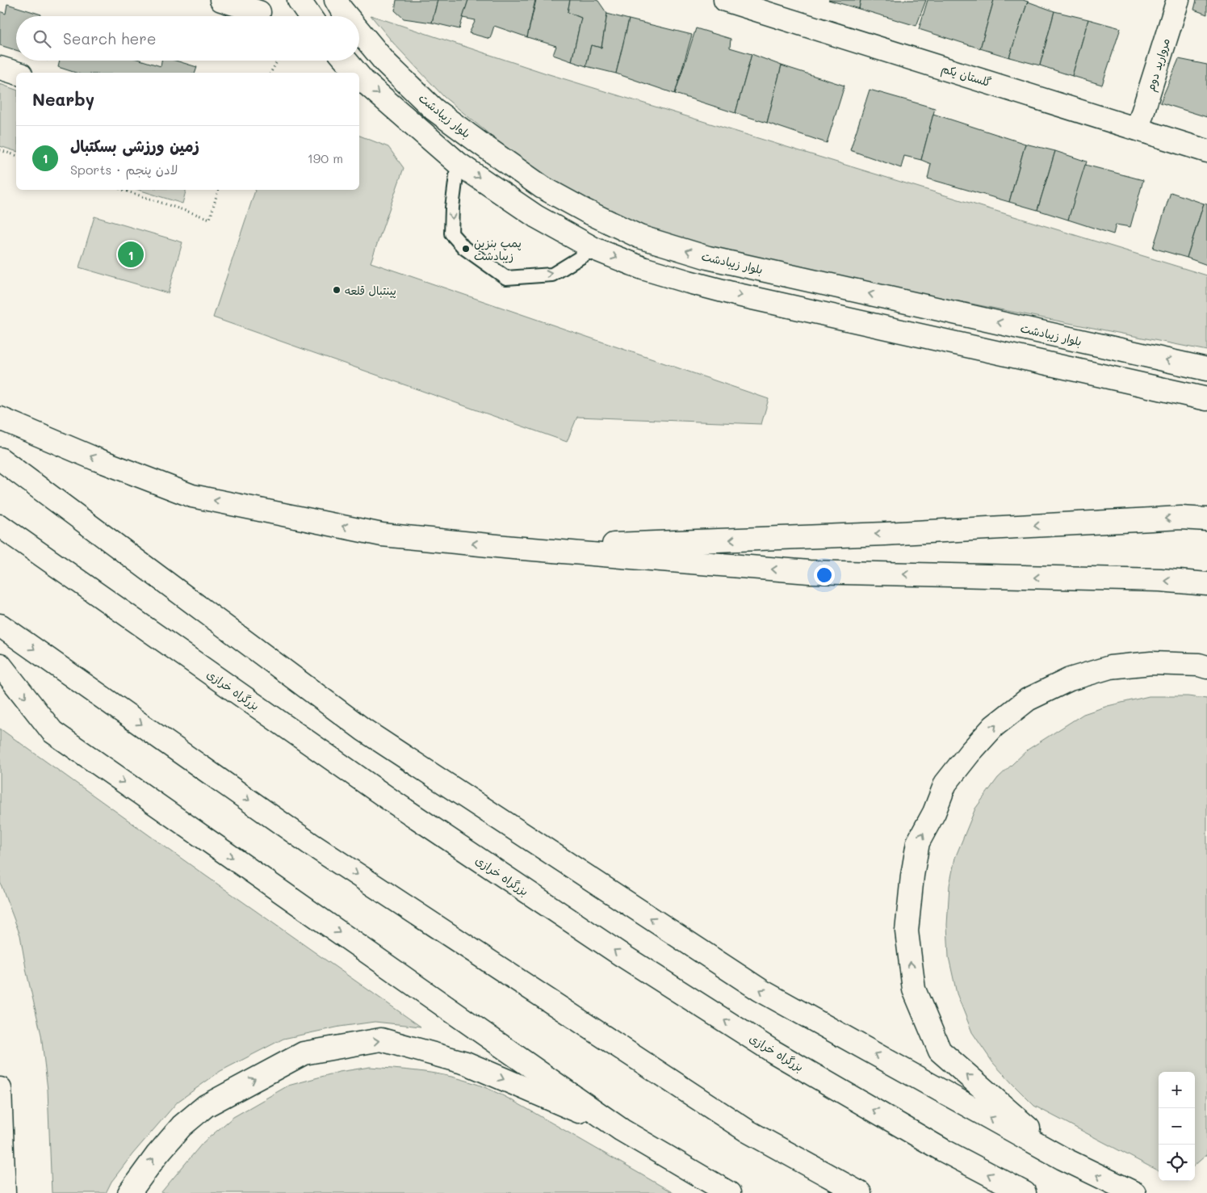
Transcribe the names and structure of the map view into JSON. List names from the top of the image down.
{
  "streets": {
    "main road": [
      "مروارید دوم",
      "گلستان یکم",
      "بلوار زیبادشت",
      "بزرگراه خرازی"
    ]
  },
  "crossings": [
    ["مروارید دوم", "گلستان یکم"]
  ],
  "places": ["پمپ بنزین زیبادشت", "پینتبال قلعه"],
  "page": {
    "search": "Search here",
    "heading": "Nearby",
    "list": [
      {
        "mark": "1",
        "name": "زمین ورزشی بسکتبال",
        "note": "Sports · لادن پنجم",
        "value": "190 m"
      }
    ],
    "pins": "1",
    "map_buttons": ["+", "−"]
  }
}
